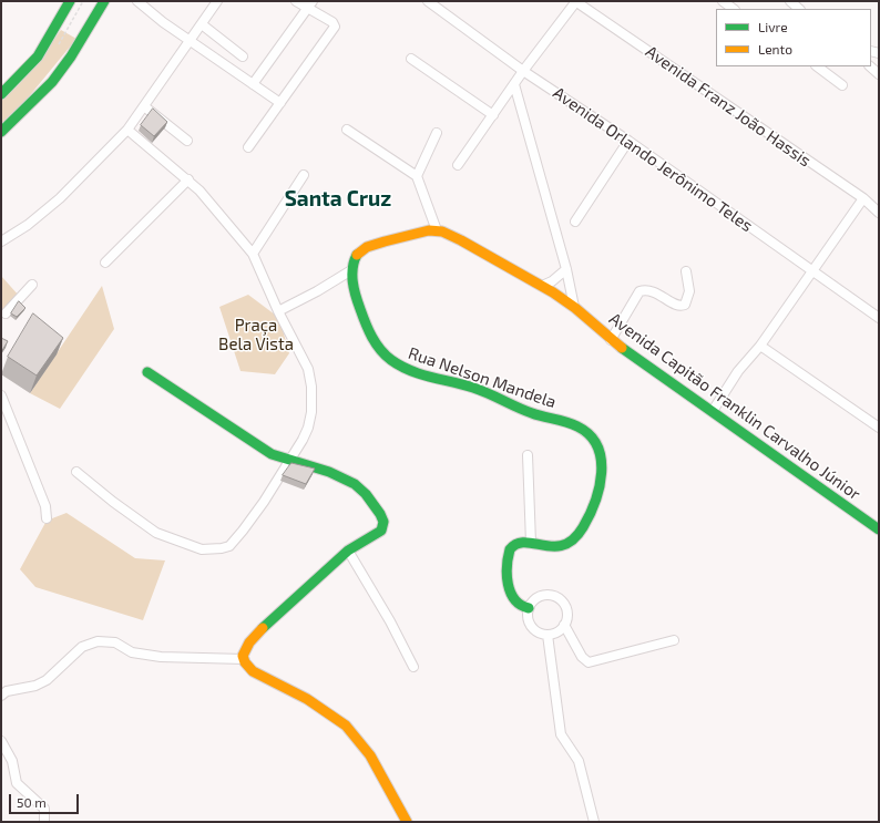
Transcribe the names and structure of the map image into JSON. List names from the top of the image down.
{
  "streets": {
    "street": [
      "Avenida Franz João Hassis",
      "Avenida Orlando Jerônimo Teles",
      "Rua Nelson Mandela",
      "Avenida Capitão Franklin Carvalho Júnior"
    ]
  },
  "districts": ["Santa Cruz"],
  "parks": ["Praça Bela Vista"],
  "legend": ["Livre", "Lento"],
  "scale_bar": "50 m"
}
